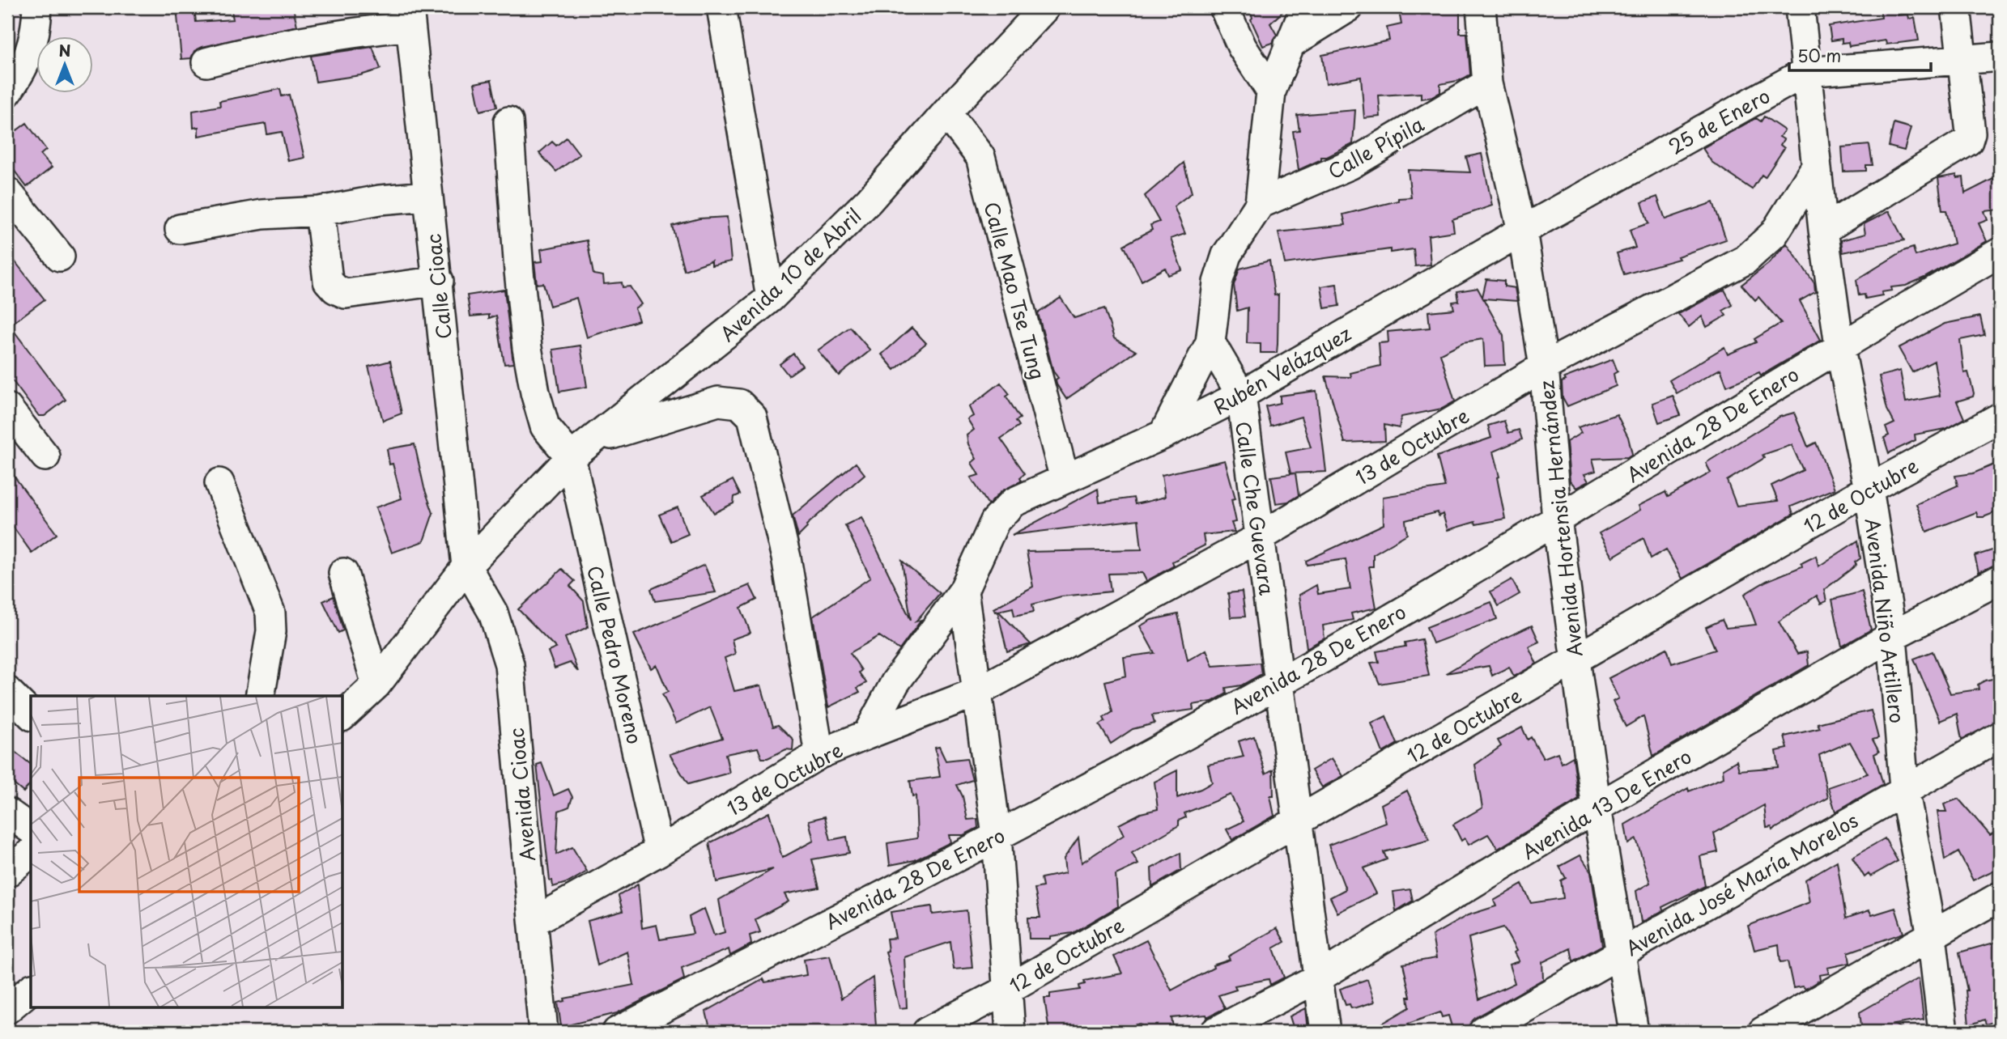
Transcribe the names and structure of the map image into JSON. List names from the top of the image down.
{
  "streets": {
    "street": [
      "25 de Enero",
      "Calle Pípila",
      "Avenida 10 de Abril",
      "Calle Cioac",
      "Calle Mao Tse Tung",
      "Rubén Velázquez",
      "Avenida 28 De Enero",
      "13 de Octubre",
      "12 de Octubre",
      "Calle Che Guevara",
      "Avenida Hortensia Hernández",
      "Avenida Niño Artillero",
      "Calle Pedro Moreno",
      "Avenida Cioac",
      "Avenida 13 De Enero",
      "Avenida José María Morelos"
    ]
  },
  "crossings": [
    ["25 de Enero", "Rubén Velázquez"],
    ["25 de Enero", "Avenida Hortensia Hernández"],
    ["25 de Enero", "Avenida Niño Artillero"],
    ["Calle Pípila", "Avenida Hortensia Hernández"],
    ["Avenida 10 de Abril", "Calle Cioac"],
    ["Avenida 10 de Abril", "Calle Mao Tse Tung"],
    ["Avenida 10 de Abril", "Calle Pedro Moreno"],
    ["Avenida 10 de Abril", "Avenida Cioac"],
    ["Calle Cioac", "Avenida Cioac"],
    ["Calle Mao Tse Tung", "Rubén Velázquez"],
    ["Calle Mao Tse Tung", "13 de Octubre"],
    ["Rubén Velázquez", "13 de Octubre"],
    ["Rubén Velázquez", "Calle Che Guevara"],
    ["Rubén Velázquez", "Avenida Hortensia Hernández"],
    ["Avenida 28 De Enero", "Calle Che Guevara"],
    ["Avenida 28 De Enero", "Avenida Hortensia Hernández"],
    ["Avenida 28 De Enero", "Avenida Niño Artillero"],
    ["13 de Octubre", "Calle Che Guevara"],
    ["13 de Octubre", "Avenida Hortensia Hernández"],
    ["13 de Octubre", "Avenida Niño Artillero"],
    ["13 de Octubre", "Calle Pedro Moreno"],
    ["13 de Octubre", "Avenida Cioac"],
    ["12 de Octubre", "Calle Che Guevara"],
    ["12 de Octubre", "Avenida Hortensia Hernández"],
    ["12 de Octubre", "Avenida Niño Artillero"],
    ["Calle Che Guevara", "Avenida 13 De Enero"],
    ["Avenida Hortensia Hernández", "Avenida 13 De Enero"],
    ["Avenida Hortensia Hernández", "Avenida José María Morelos"],
    ["Avenida Niño Artillero", "Avenida 13 De Enero"],
    ["Avenida Niño Artillero", "Avenida José María Morelos"]
  ],
  "scale_bar": "50 m",
  "north": "top"
}
